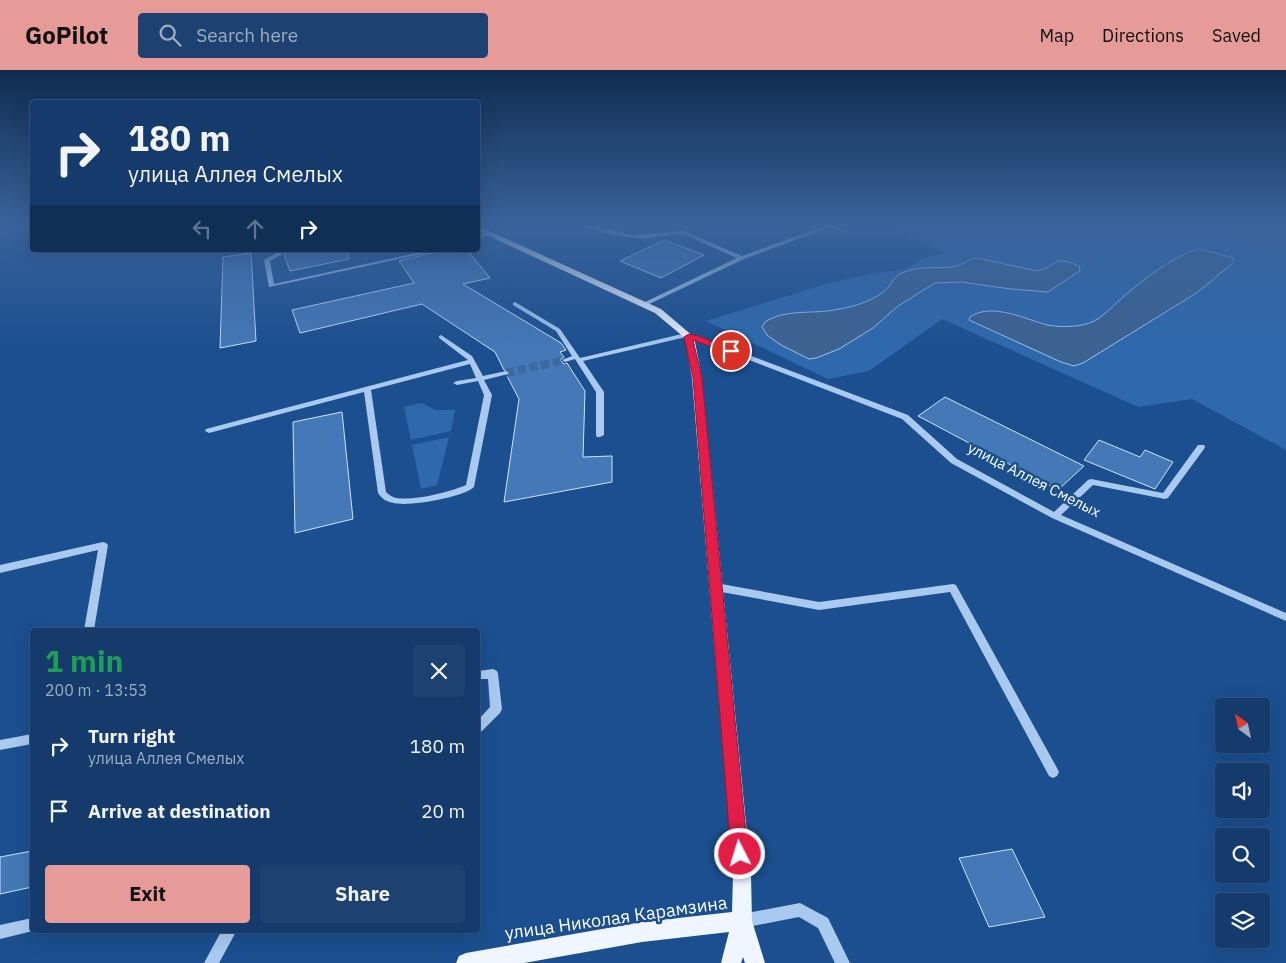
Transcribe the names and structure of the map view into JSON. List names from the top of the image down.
{
  "streets": {
    "main road": ["улица Аллея Смелых", "улица Николая Карамзина"]
  },
  "north": "top left",
  "page": {
    "header": "GoPilot",
    "search": "Search here",
    "nav": ["Map", "Directions", "Saved"],
    "turn": ["180 m", "улица Аллея Смелых"],
    "heading": ["1 min", "200 m · 13:53"],
    "list": [
      {
        "name": "Turn right",
        "note": "улица Аллея Смелых",
        "value": "180 m"
      },
      {
        "name": "Arrive at destination",
        "value": "20 m"
      }
    ],
    "buttons": ["Exit", "Share"]
  }
}
